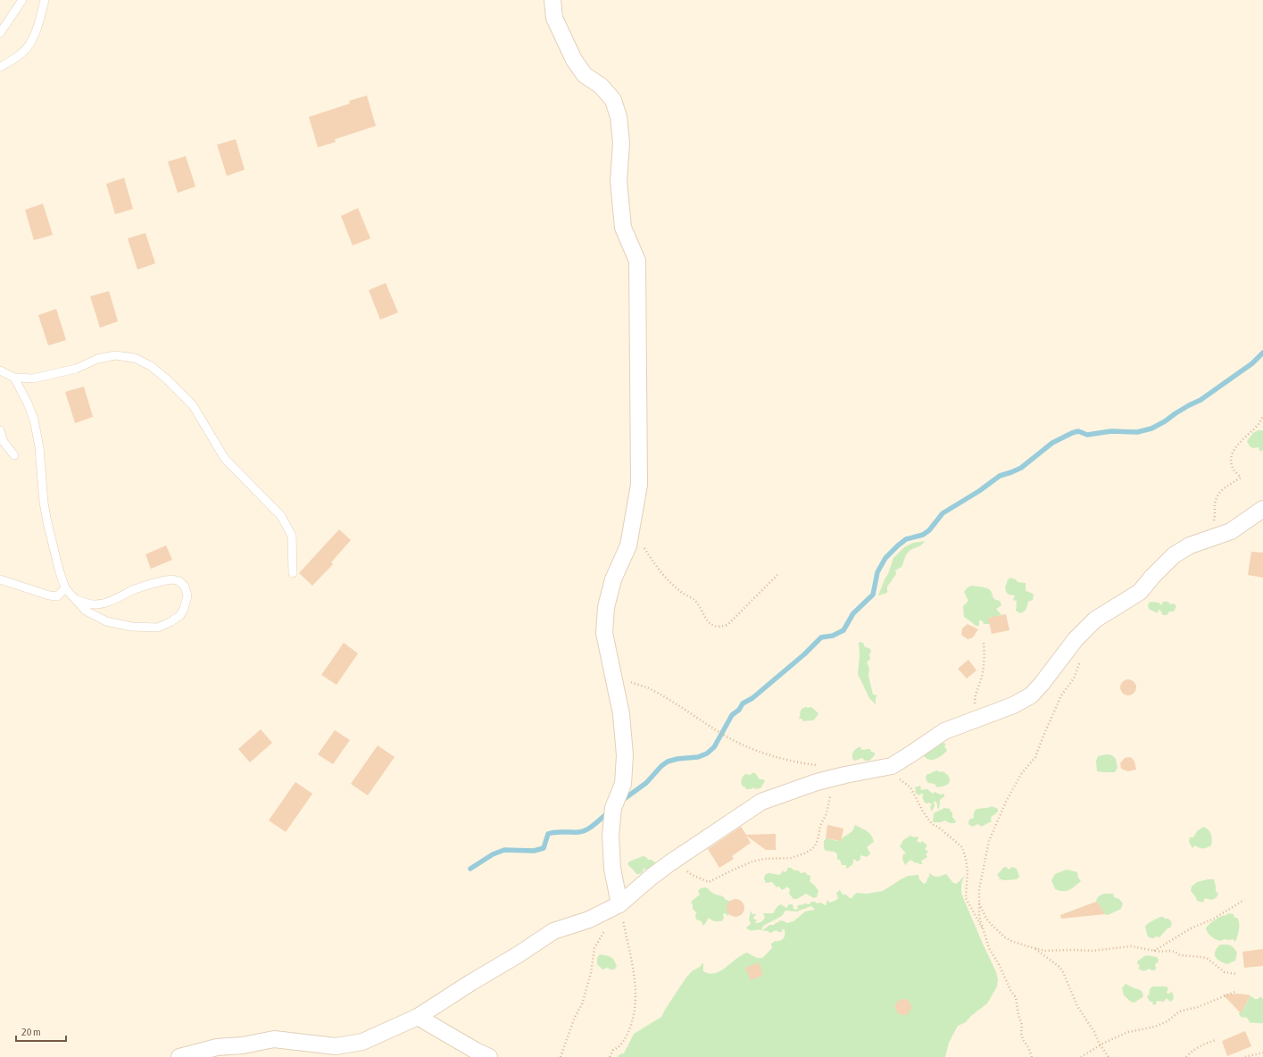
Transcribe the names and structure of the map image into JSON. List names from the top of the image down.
{
  "scale_bar": "20 m"
}
